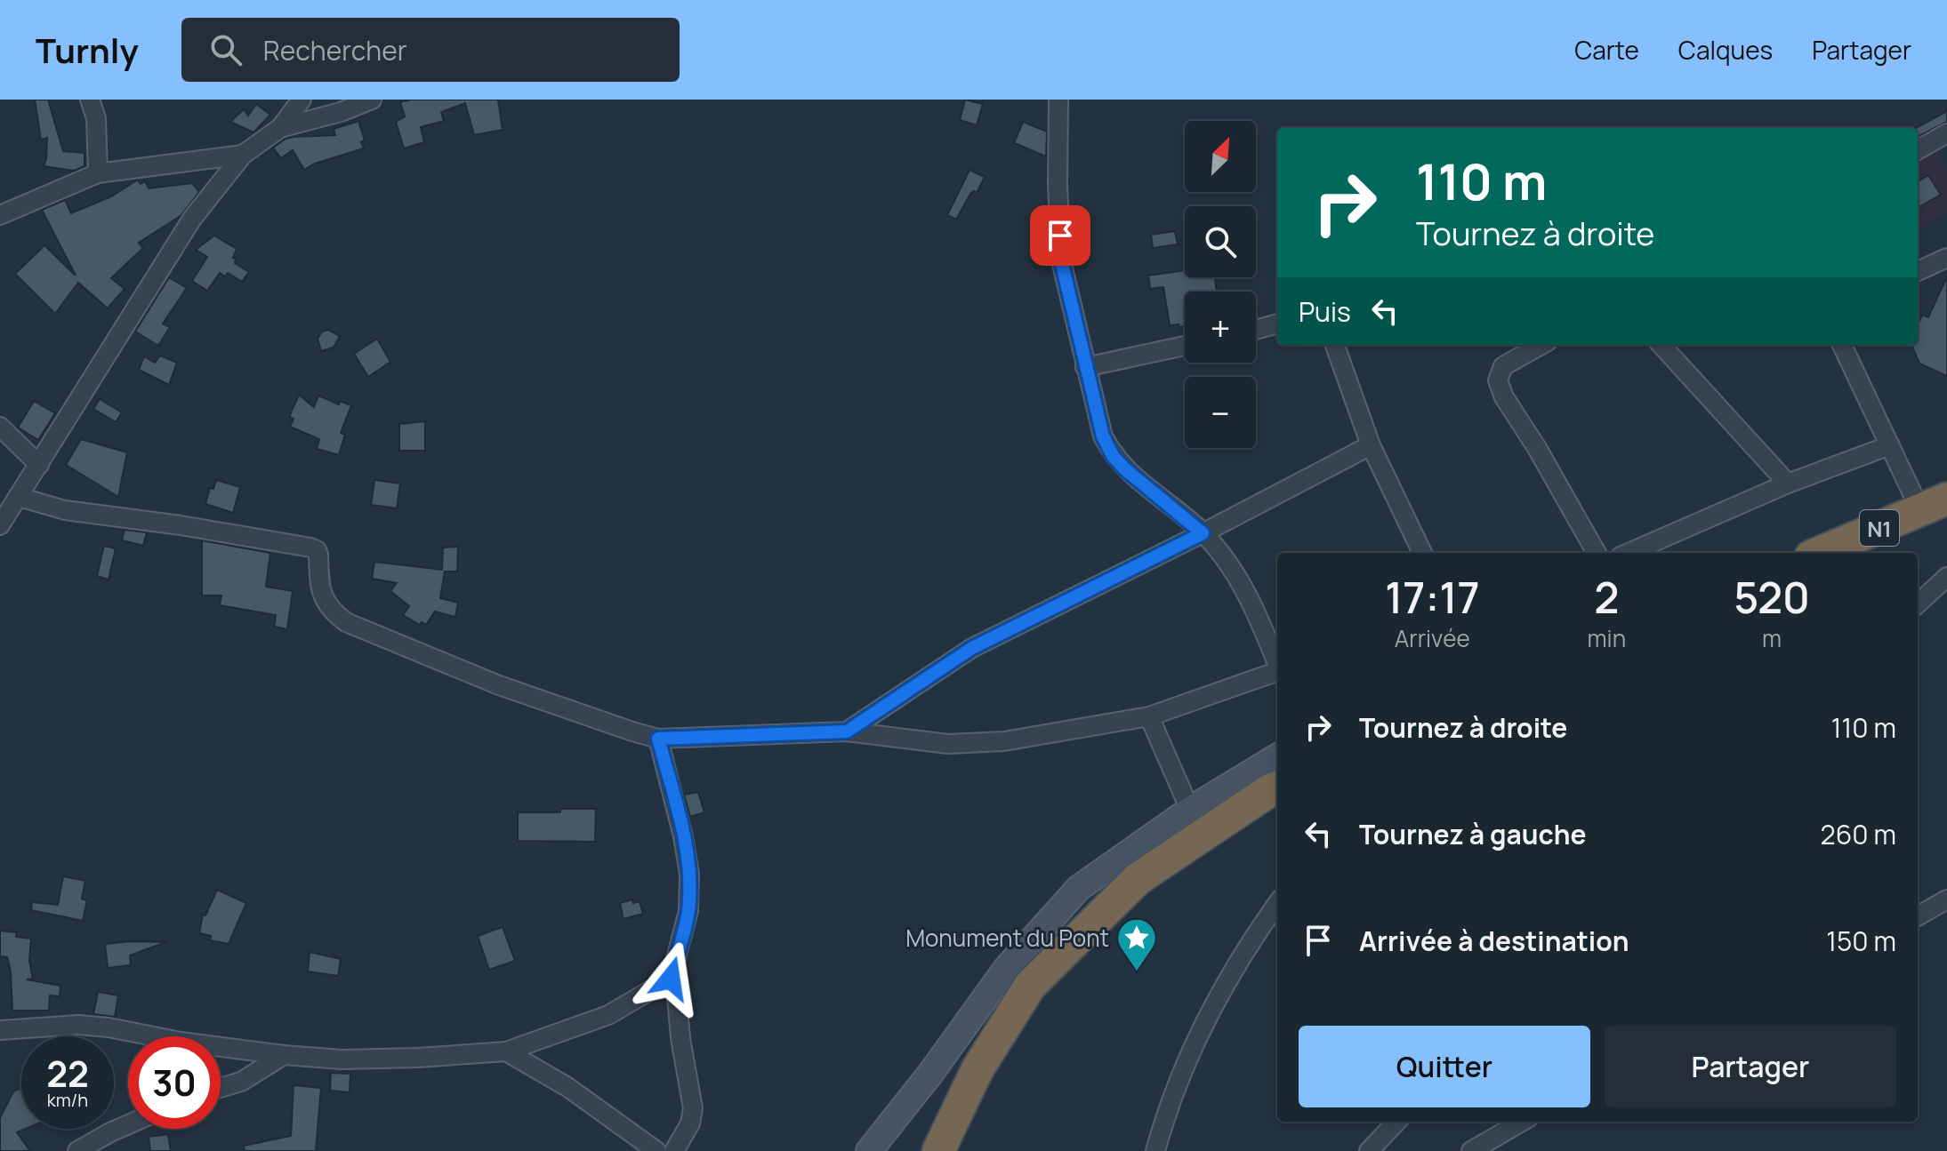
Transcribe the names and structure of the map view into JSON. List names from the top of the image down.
{
  "streets": {
    "highway": ["N1"]
  },
  "places": {
    "place": ["Monument du Pont"]
  },
  "north": "top right",
  "page": {
    "header": "Turnly",
    "search": "Rechercher",
    "nav": ["Carte", "Calques", "Partager"],
    "map_buttons": ["+", "−"],
    "turn": ["110 m", "Tournez à droite"],
    "then": "Puis",
    "eta": [
      "17:17",
      "Arrivée",
      "2",
      "min",
      "520",
      "m"
    ],
    "list": [
      {
        "name": "Tournez à droite",
        "value": "110 m"
      },
      {
        "name": "Tournez à gauche",
        "value": "260 m"
      },
      {
        "name": "Arrivée à destination",
        "value": "150 m"
      }
    ],
    "buttons": ["Quitter", "Partager"],
    "speed": "22 km/h",
    "limit": "30"
  }
}
